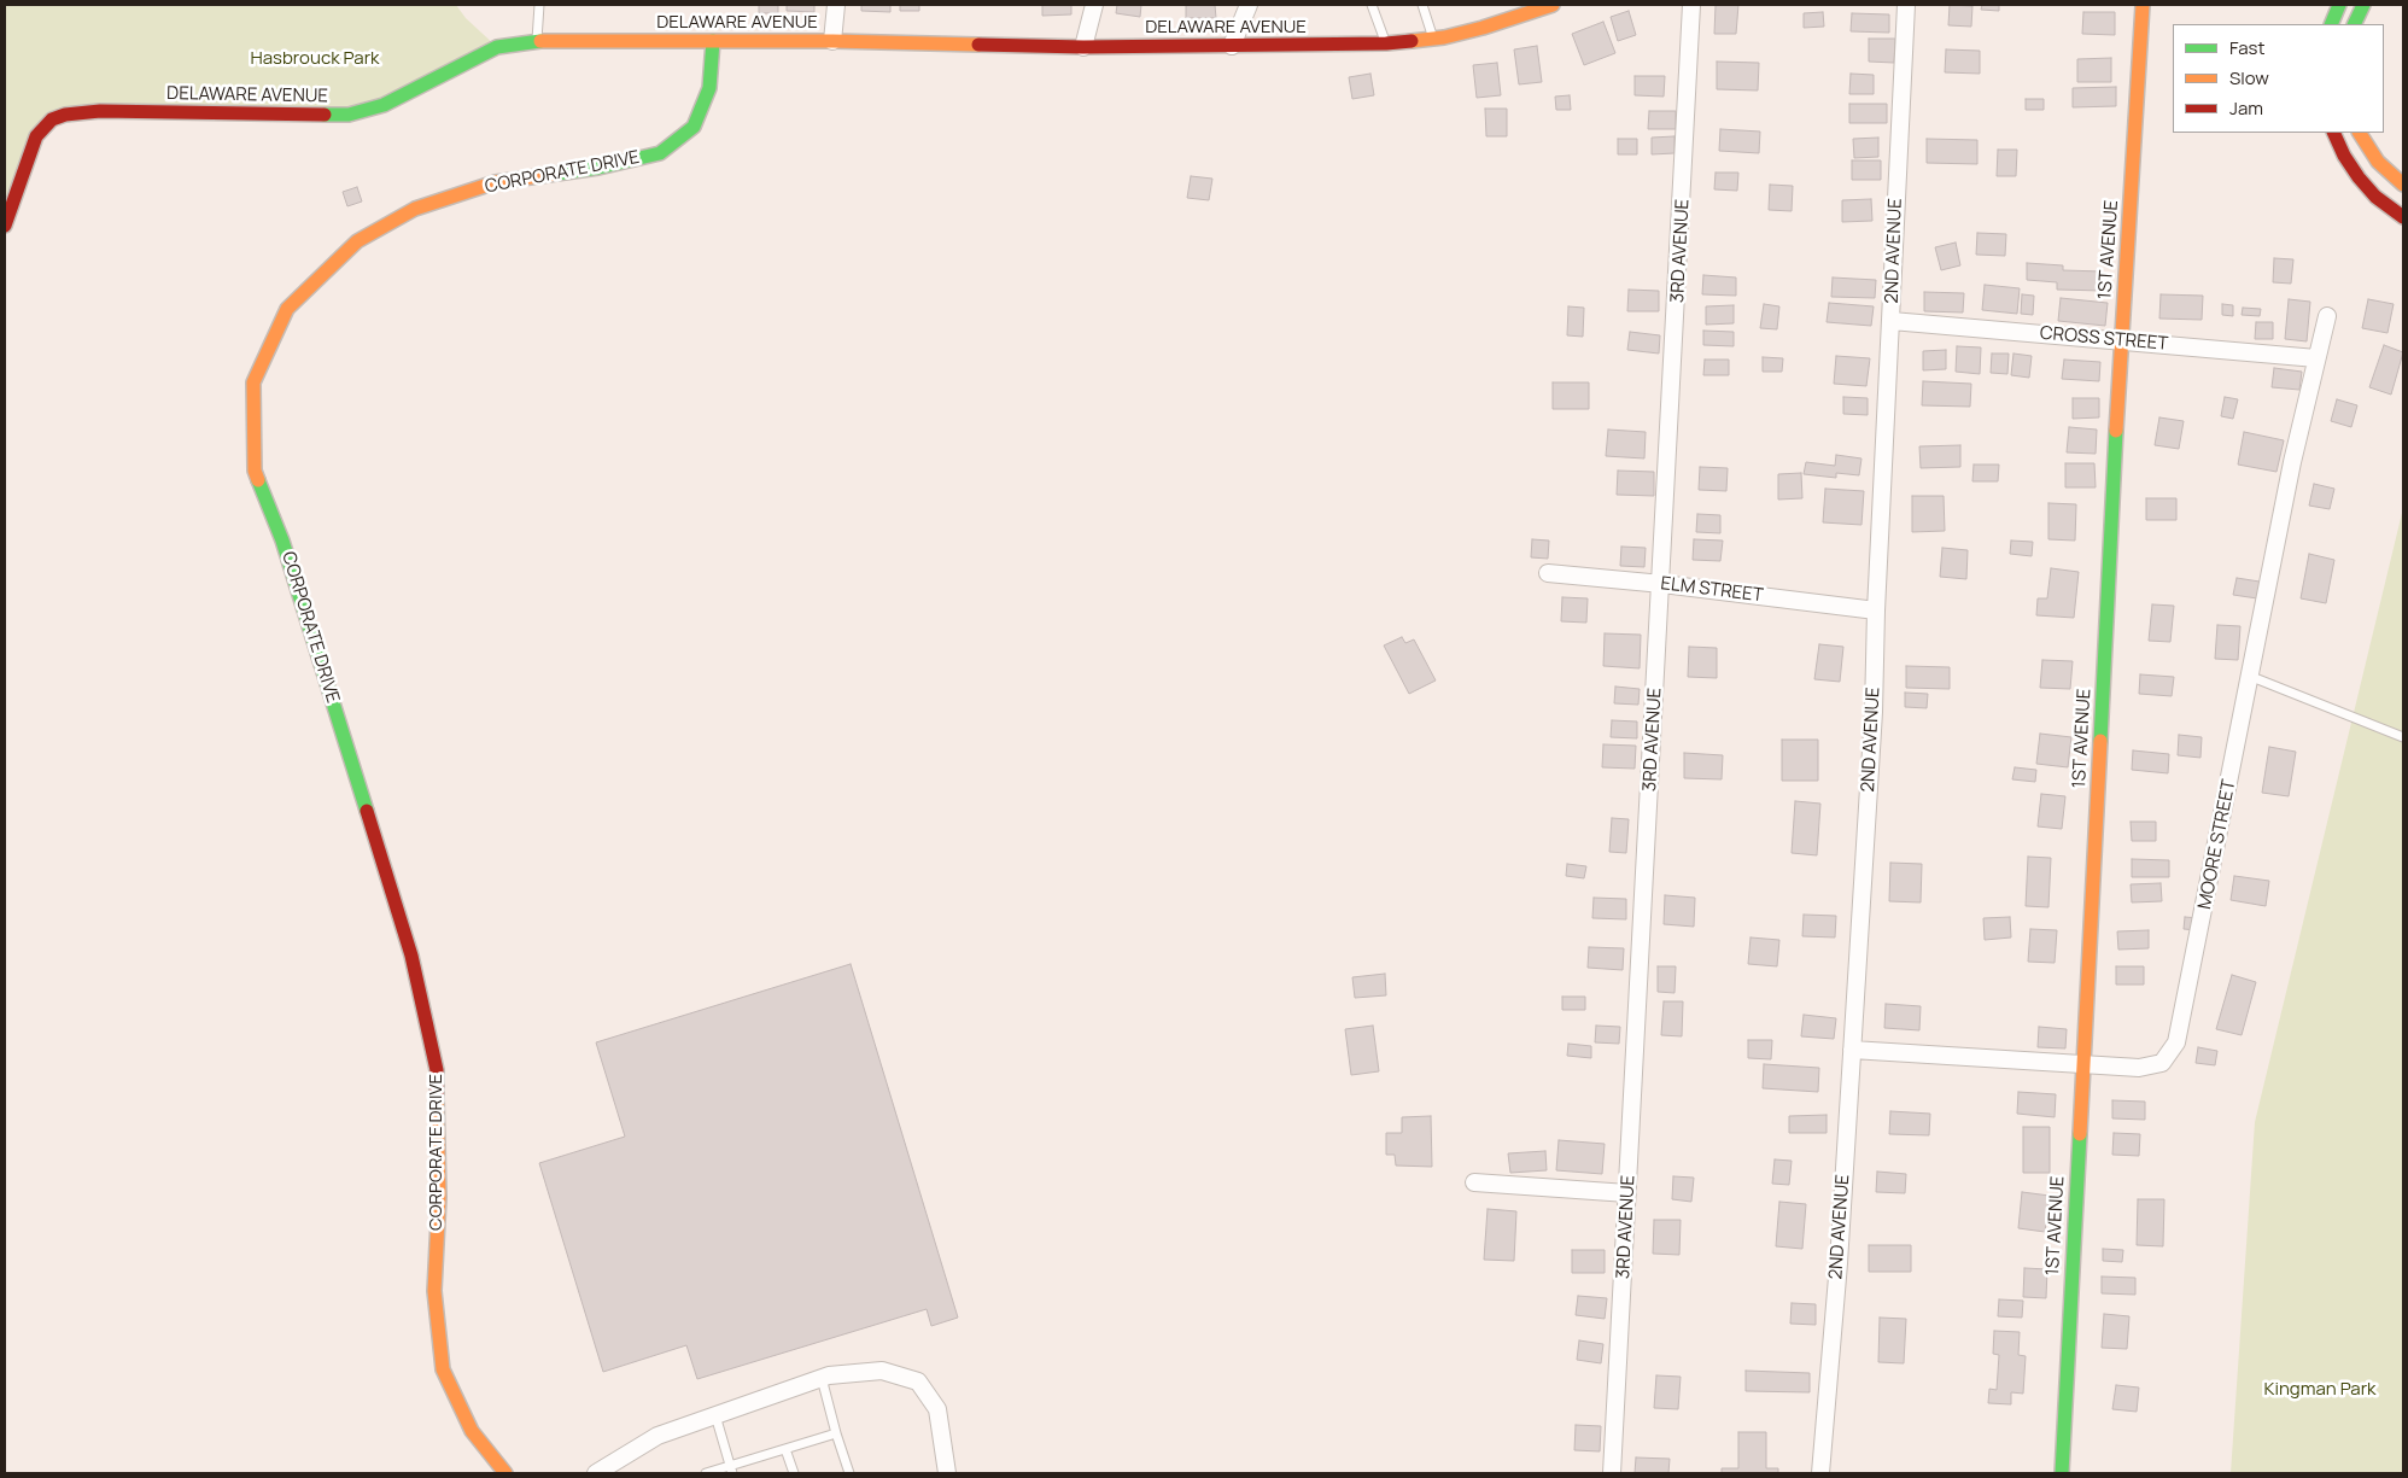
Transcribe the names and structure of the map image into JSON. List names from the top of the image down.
{
  "streets": {
    "street": [
      "DELAWARE AVENUE",
      "CORPORATE DRIVE",
      "1ST AVENUE",
      "3RD AVENUE",
      "2ND AVENUE",
      "CROSS STREET",
      "ELM STREET",
      "MOORE STREET"
    ]
  },
  "crossings": [
    ["DELAWARE AVENUE", "CORPORATE DRIVE"],
    ["1ST AVENUE", "CROSS STREET"],
    ["1ST AVENUE", "MOORE STREET"],
    ["3RD AVENUE", "ELM STREET"],
    ["2ND AVENUE", "CROSS STREET"],
    ["2ND AVENUE", "ELM STREET"],
    ["2ND AVENUE", "MOORE STREET"],
    ["CROSS STREET", "MOORE STREET"]
  ],
  "parks": ["Hasbrouck Park", "Kingman Park"],
  "legend": ["Fast", "Slow", "Jam"]
}
